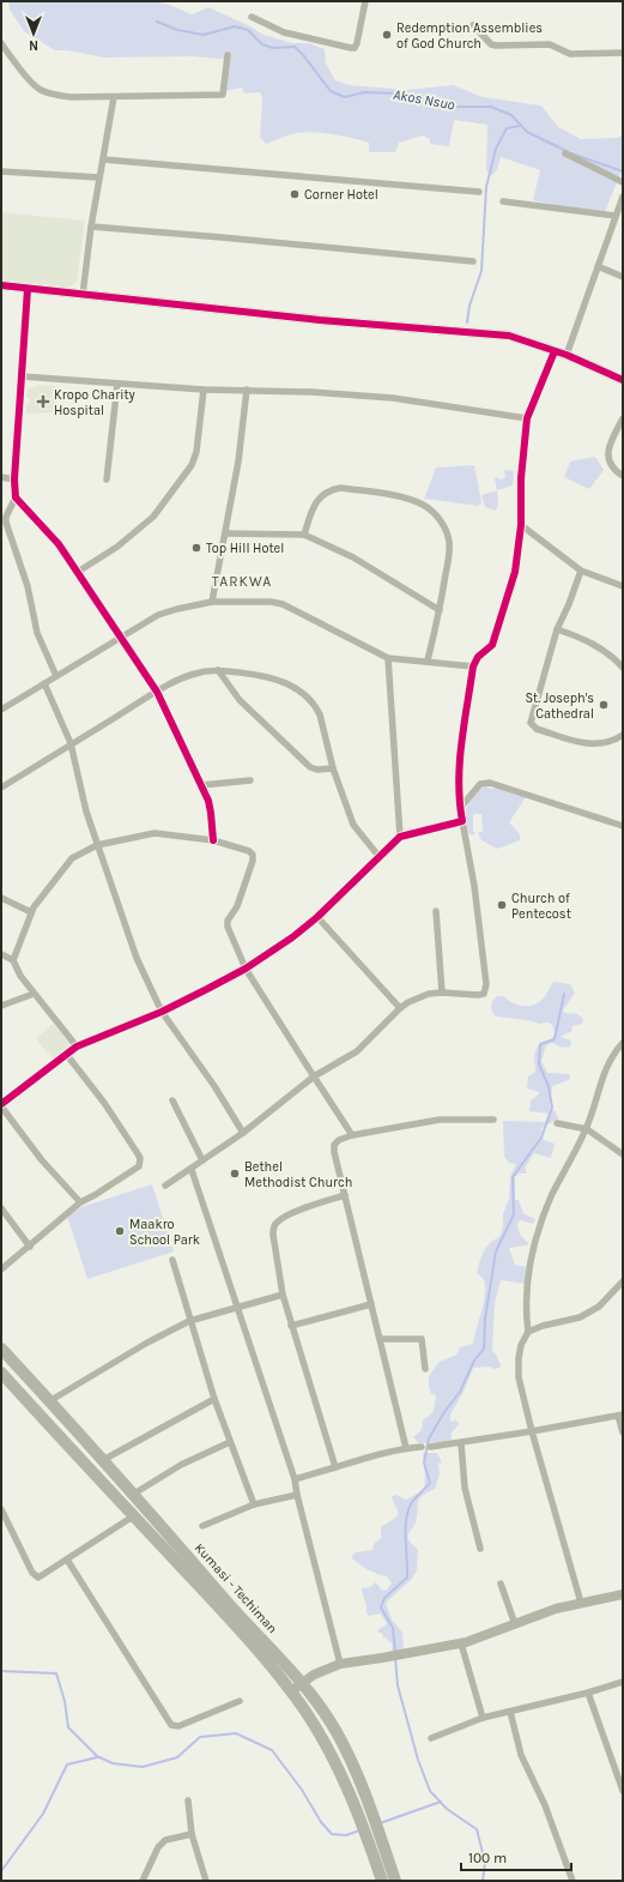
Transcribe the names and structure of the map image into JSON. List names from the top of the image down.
{
  "streets": {
    "highway": ["Kumasi - Techiman"]
  },
  "districts": ["TARKWA"],
  "water": ["Akos Nsuo"],
  "places": {
    "other": [
      "Redemption Assemblies of God Church",
      "Corner Hotel",
      "Top Hill Hotel",
      "St. Joseph's Cathedral",
      "Church of Pentecost",
      "Bethel Methodist Church",
      "Maakro School Park"
    ],
    "health": ["Kropo Charity Hospital"]
  },
  "scale_bar": "100 m",
  "north": "bottom"
}
